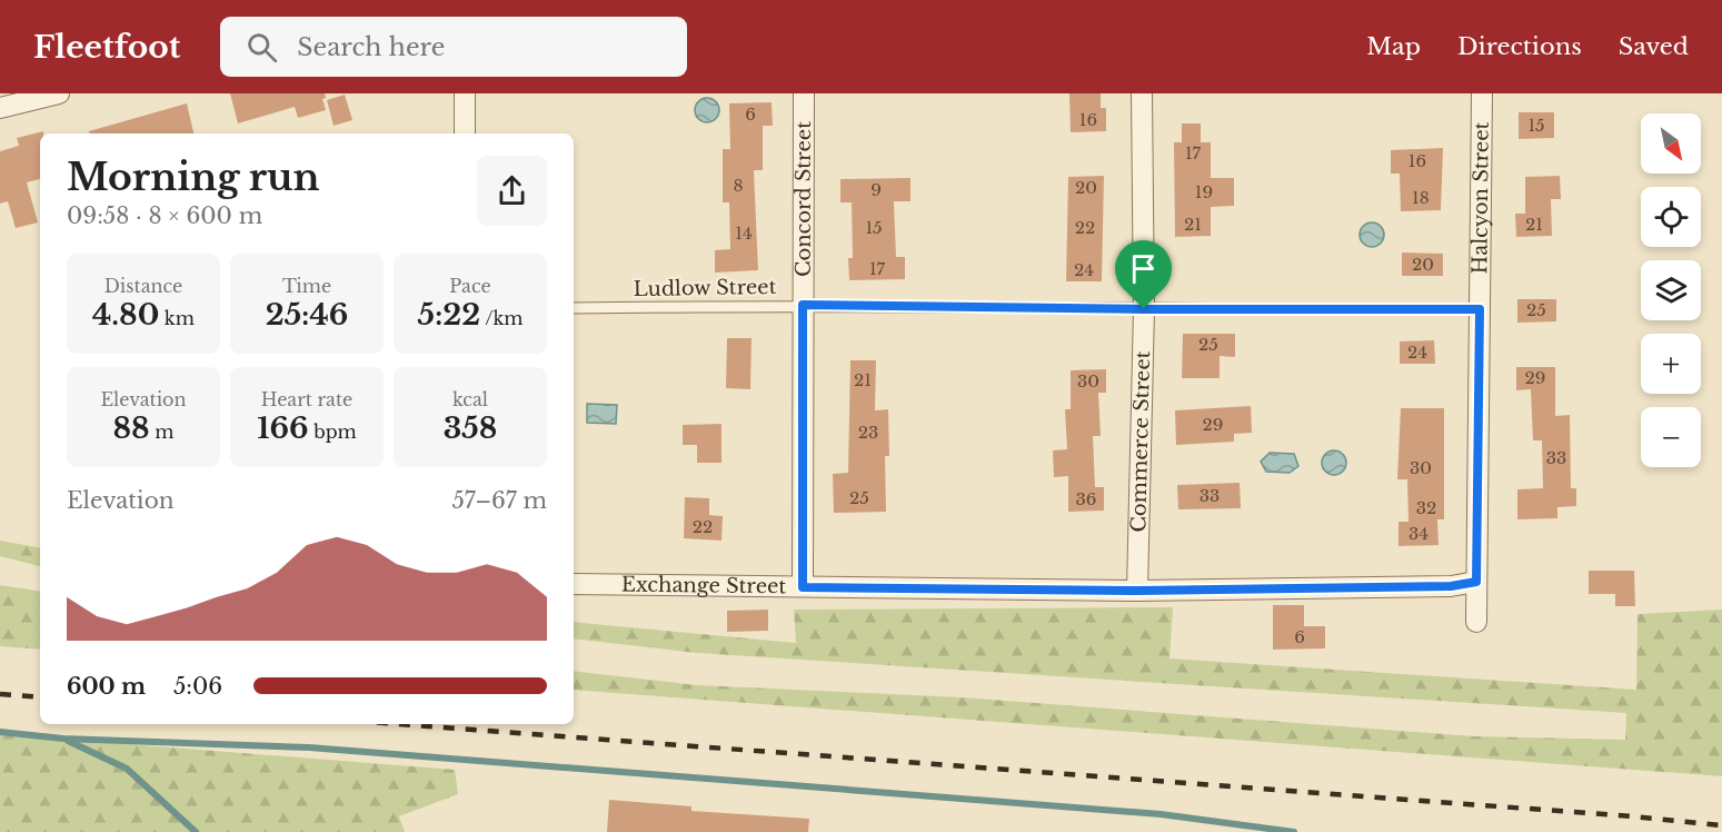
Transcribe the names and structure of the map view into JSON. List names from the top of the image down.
{
  "streets": {
    "street": [
      "Halcyon Street",
      "Concord Street",
      "Commerce Street",
      "Exchange Street"
    ],
    "lane": ["Ludlow Street"]
  },
  "crossings": [
    ["Halcyon Street", "Ludlow Street"],
    ["Halcyon Street", "Exchange Street"],
    ["Concord Street", "Ludlow Street"],
    ["Concord Street", "Exchange Street"],
    ["Ludlow Street", "Commerce Street"],
    ["Commerce Street", "Exchange Street"]
  ],
  "house_numbers": [
    "6",
    "16",
    "15",
    "17",
    "16",
    "8",
    "20",
    "9",
    "19",
    "18",
    "21",
    "21",
    "15",
    "22",
    "14",
    "20",
    "17",
    "24",
    "25",
    "25",
    "24",
    "29",
    "21",
    "30",
    "29",
    "23",
    "33",
    "30",
    "33",
    "25",
    "36",
    "32",
    "22",
    "34",
    "6"
  ],
  "north": "bottom right",
  "page": {
    "header": "Fleetfoot",
    "search": "Search here",
    "nav": ["Map", "Directions", "Saved"],
    "map_buttons": ["+", "−"],
    "heading": ["Morning run", "09:58 · 8 × 600 m"],
    "stats": [
      ["Distance", "4.80 km"],
      ["Time", "25:46"],
      ["Pace", "5:22 /km"],
      ["Elevation", "88 m"],
      ["Heart rate", "166 bpm"],
      ["kcal", "358"]
    ],
    "chart": ["Elevation", "57–67 m"],
    "list": [
      {
        "name": "600 m",
        "note": "5:06"
      }
    ]
  }
}
